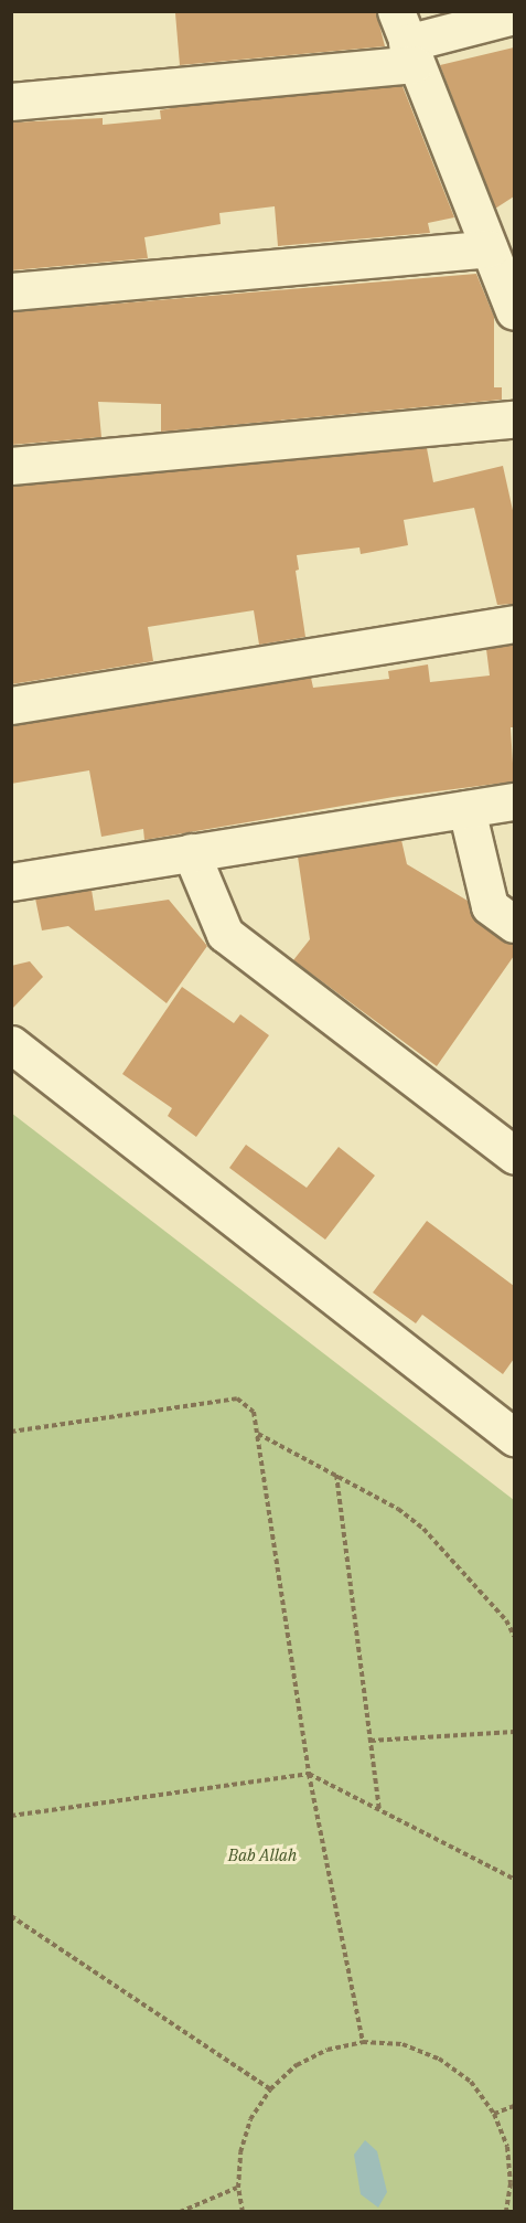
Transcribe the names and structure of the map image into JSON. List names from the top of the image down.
{
  "parks": ["Bab Allah"]
}
